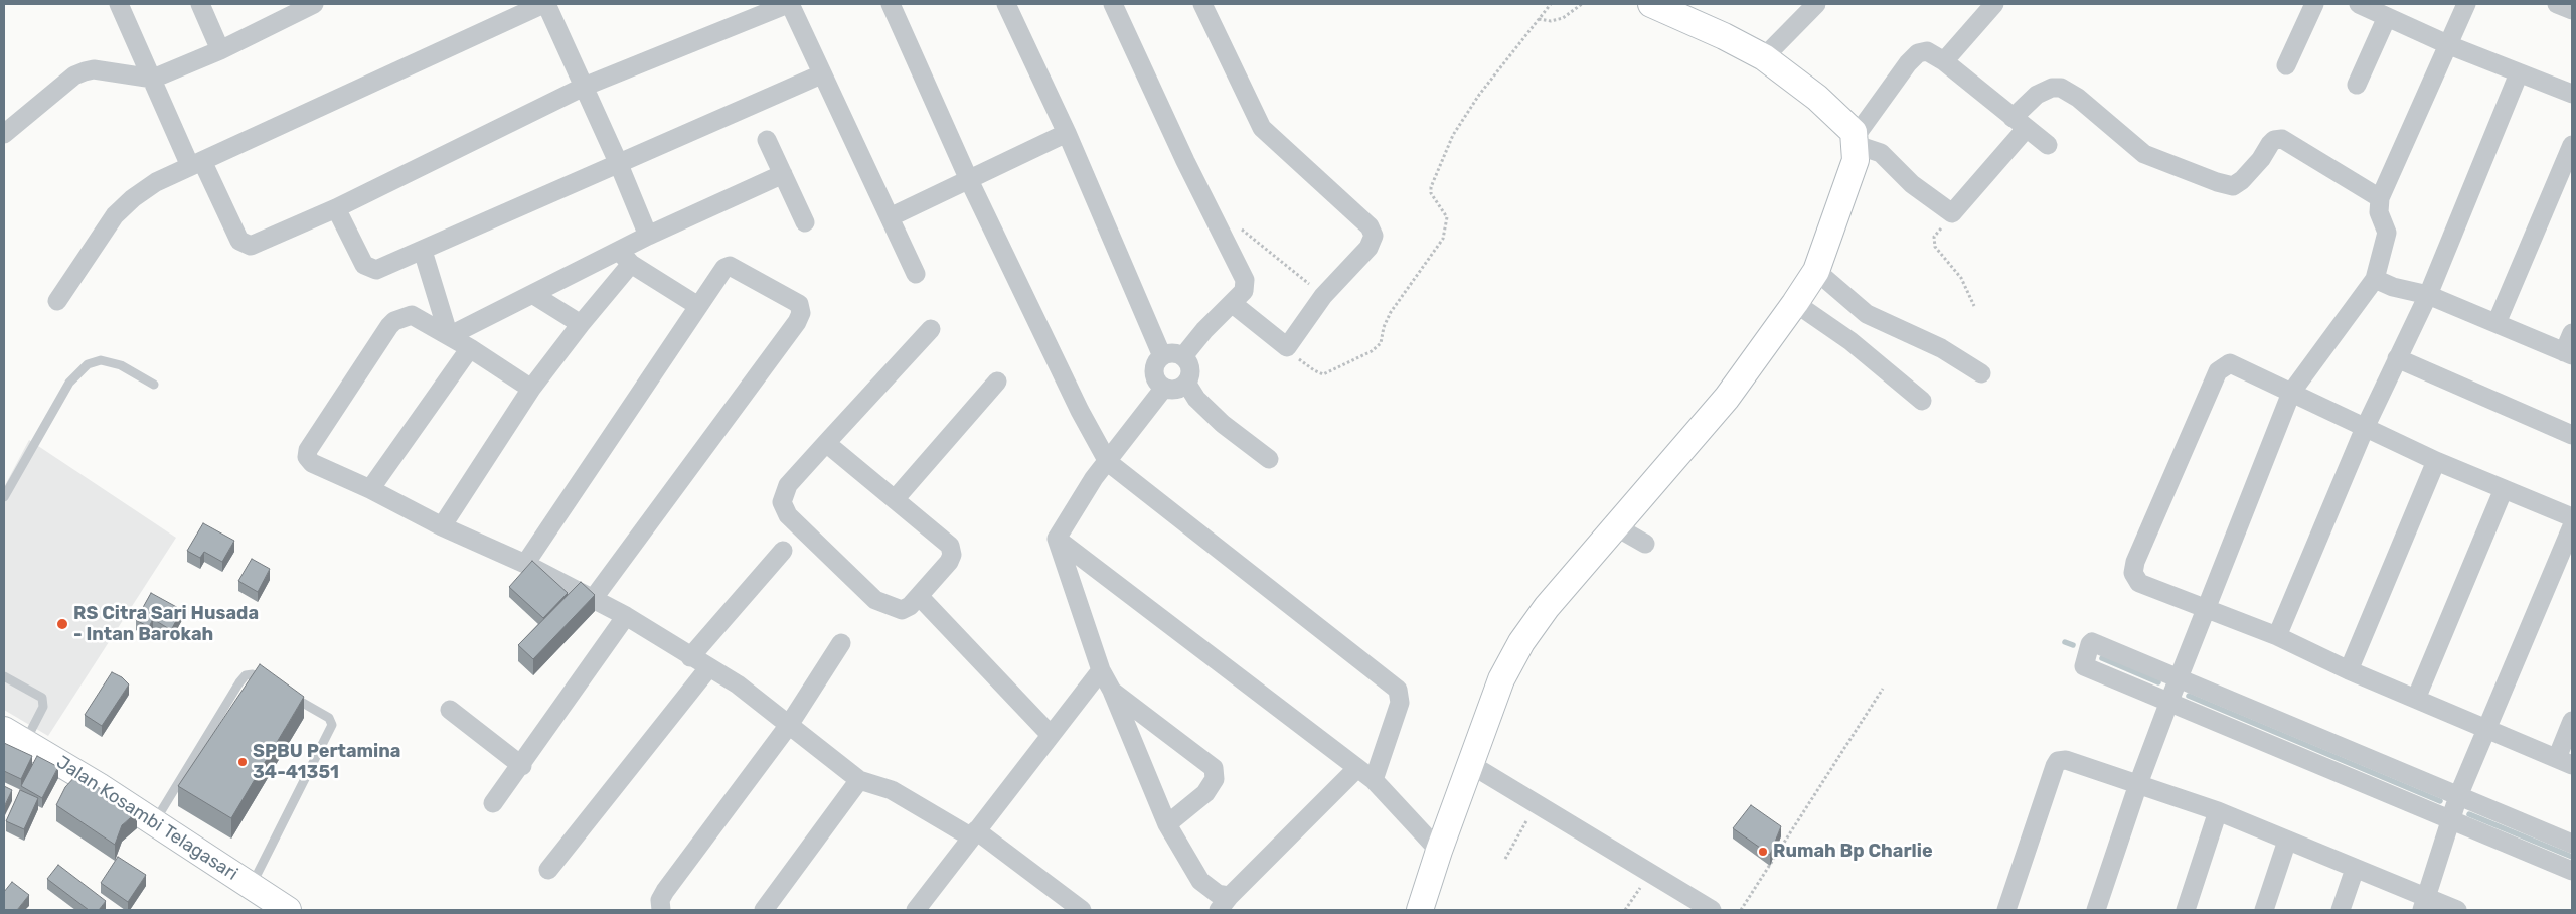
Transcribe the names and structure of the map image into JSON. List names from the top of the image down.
{
  "streets": {
    "street": ["Jalan Kosambi Telagasari"]
  },
  "places": ["RS Citra Sari Husada - Intan Barokah", "SPBU Pertamina 34-41351", "Rumah Bp Charlie"]
}
